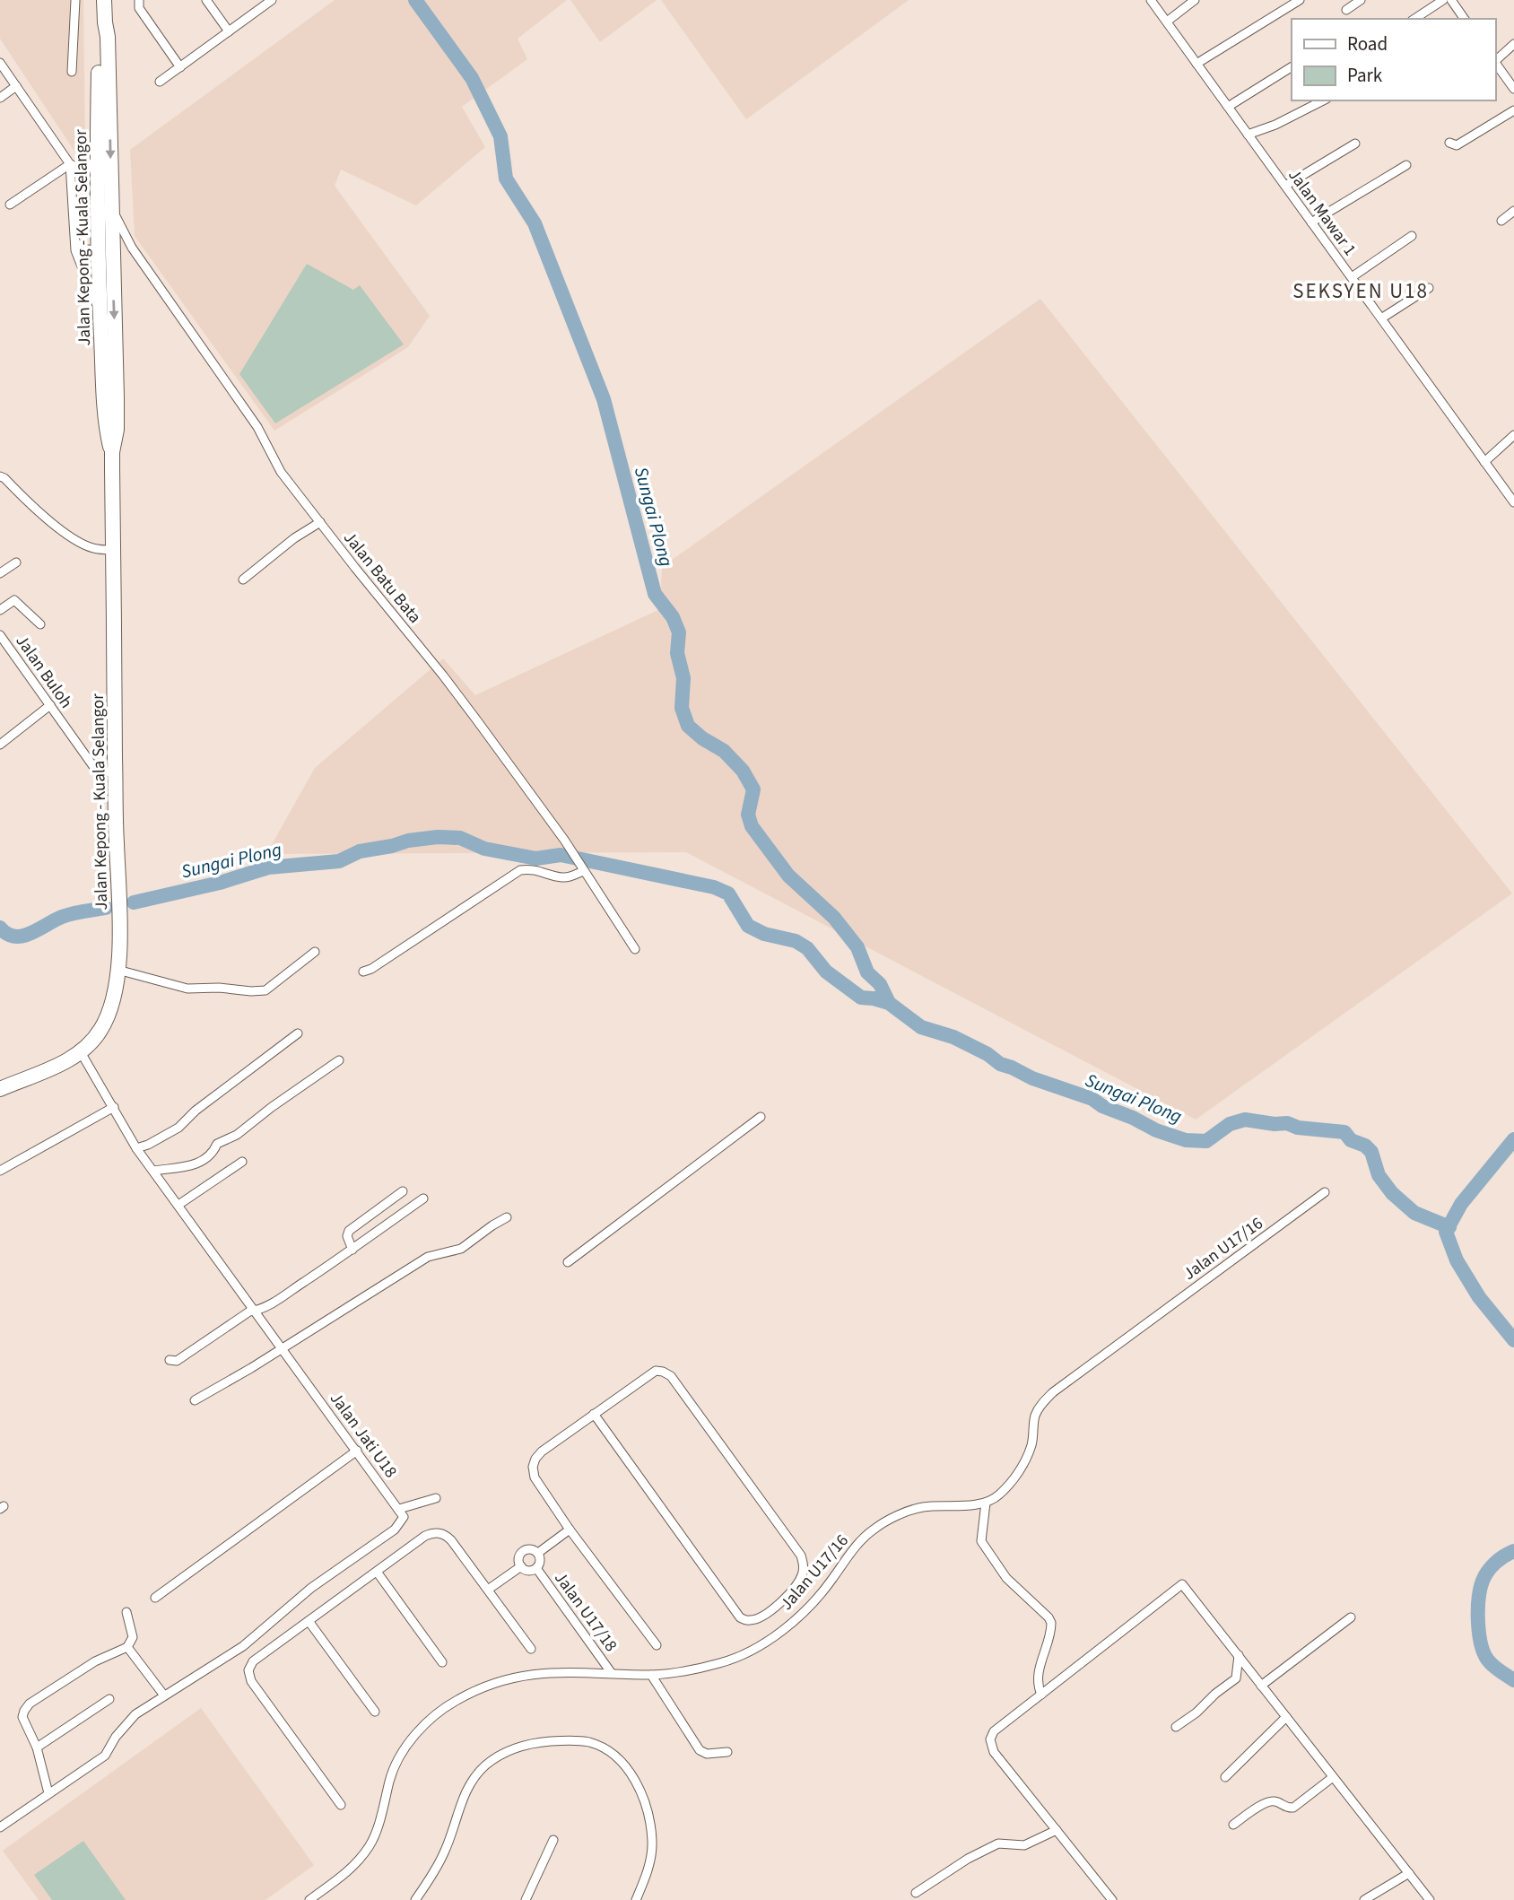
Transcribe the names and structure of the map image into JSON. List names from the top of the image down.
{
  "streets": {
    "highway": ["Jalan Kepong - Kuala Selangor"],
    "street": [
      "Jalan Mawar 1",
      "Jalan Batu Bata",
      "Jalan Buloh",
      "Jalan U17/16",
      "Jalan Jati U18",
      "Jalan U17/18"
    ]
  },
  "crossings": [
    ["Jalan Kepong - Kuala Selangor", "Jalan Batu Bata"],
    ["Jalan Kepong - Kuala Selangor", "Jalan Buloh"],
    ["Jalan Kepong - Kuala Selangor", "Jalan Jati U18"],
    ["Jalan U17/16", "Jalan U17/18"]
  ],
  "districts": ["SEKSYEN U18"],
  "water": ["Sungai Plong"],
  "legend": ["Road", "Park"]
}
